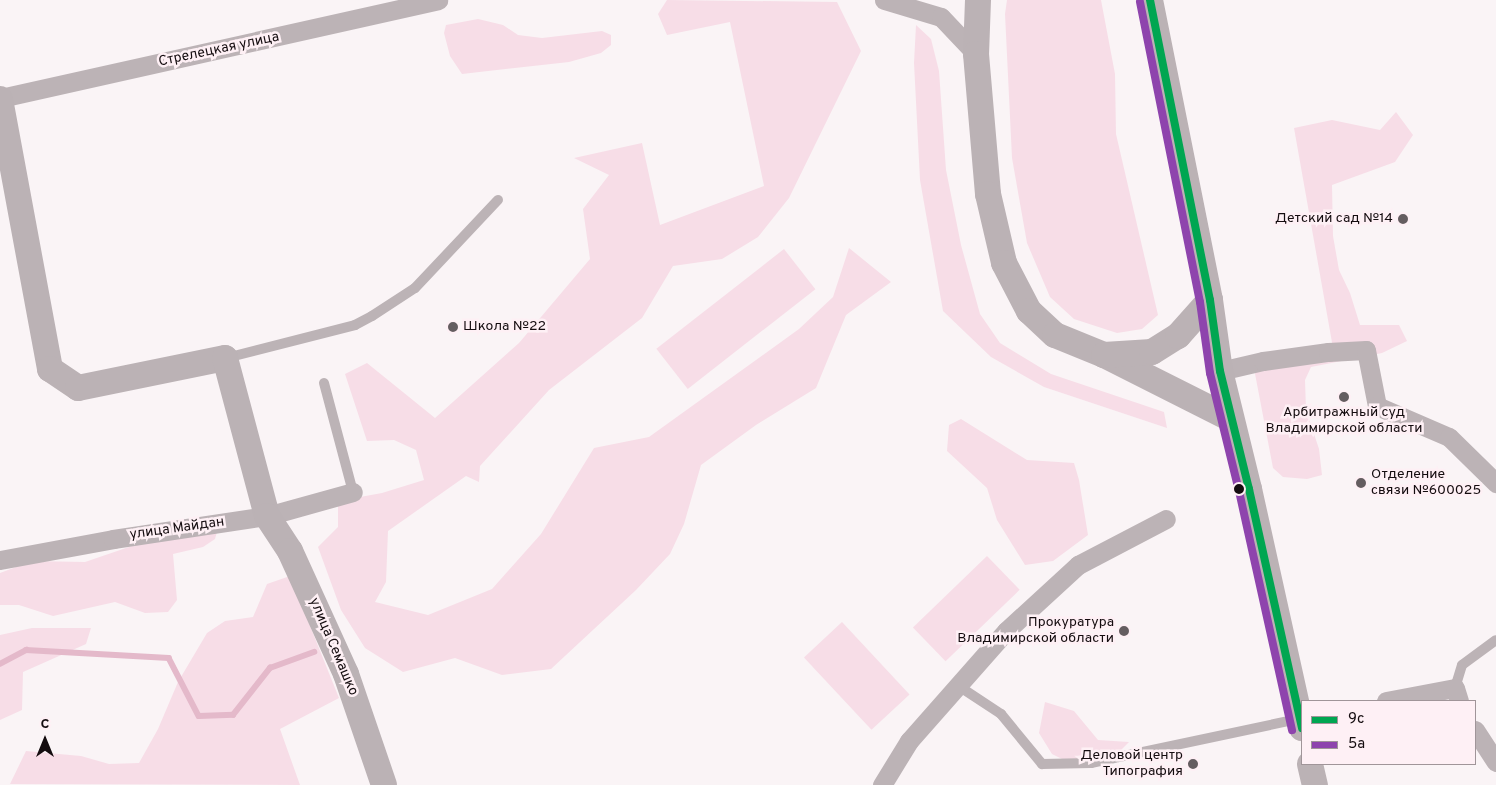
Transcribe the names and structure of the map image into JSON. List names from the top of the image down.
{
  "streets": {
    "main road": ["улица Семашко"],
    "street": ["Стрелецкая улица", "улица Майдан"]
  },
  "crossings": [
    ["улица Майдан", "улица Семашко"]
  ],
  "places": [
    "Детский сад №14",
    "Школа №22",
    "Арбитражный суд Владимирской области",
    "Отделение связи №600025",
    "Прокуратура Владимирской области",
    "Деловой центр Типография"
  ],
  "lines": ["transit line 9с", "transit line 5а"],
  "legend": ["9с", "5а"],
  "north": "top"
}
